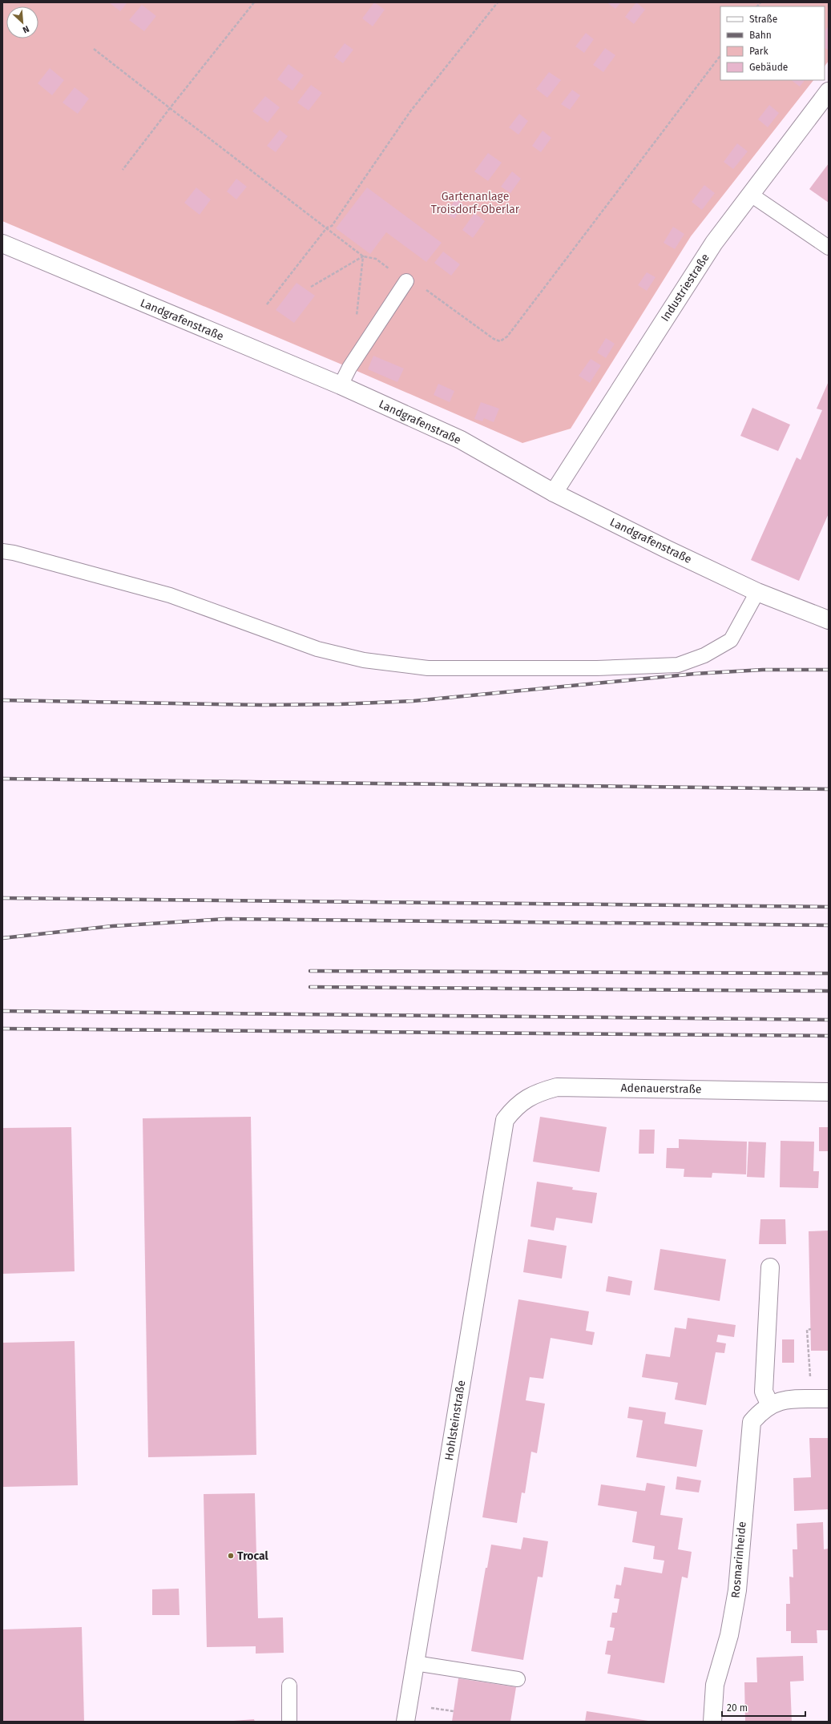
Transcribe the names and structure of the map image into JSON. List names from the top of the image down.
{
  "streets": {
    "street": [
      "Industriestraße",
      "Landgrafenstraße",
      "Adenauerstraße",
      "Hohlsteinstraße",
      "Rosmarinheide"
    ]
  },
  "crossings": [
    ["Industriestraße", "Landgrafenstraße"],
    ["Adenauerstraße", "Hohlsteinstraße"]
  ],
  "parks": ["Gartenanlage Troisdorf-Oberlar"],
  "places": ["Trocal"],
  "legend": [
    "Straße",
    "Bahn",
    "Park",
    "Gebäude"
  ],
  "scale_bar": "20 m",
  "north": "bottom right"
}
